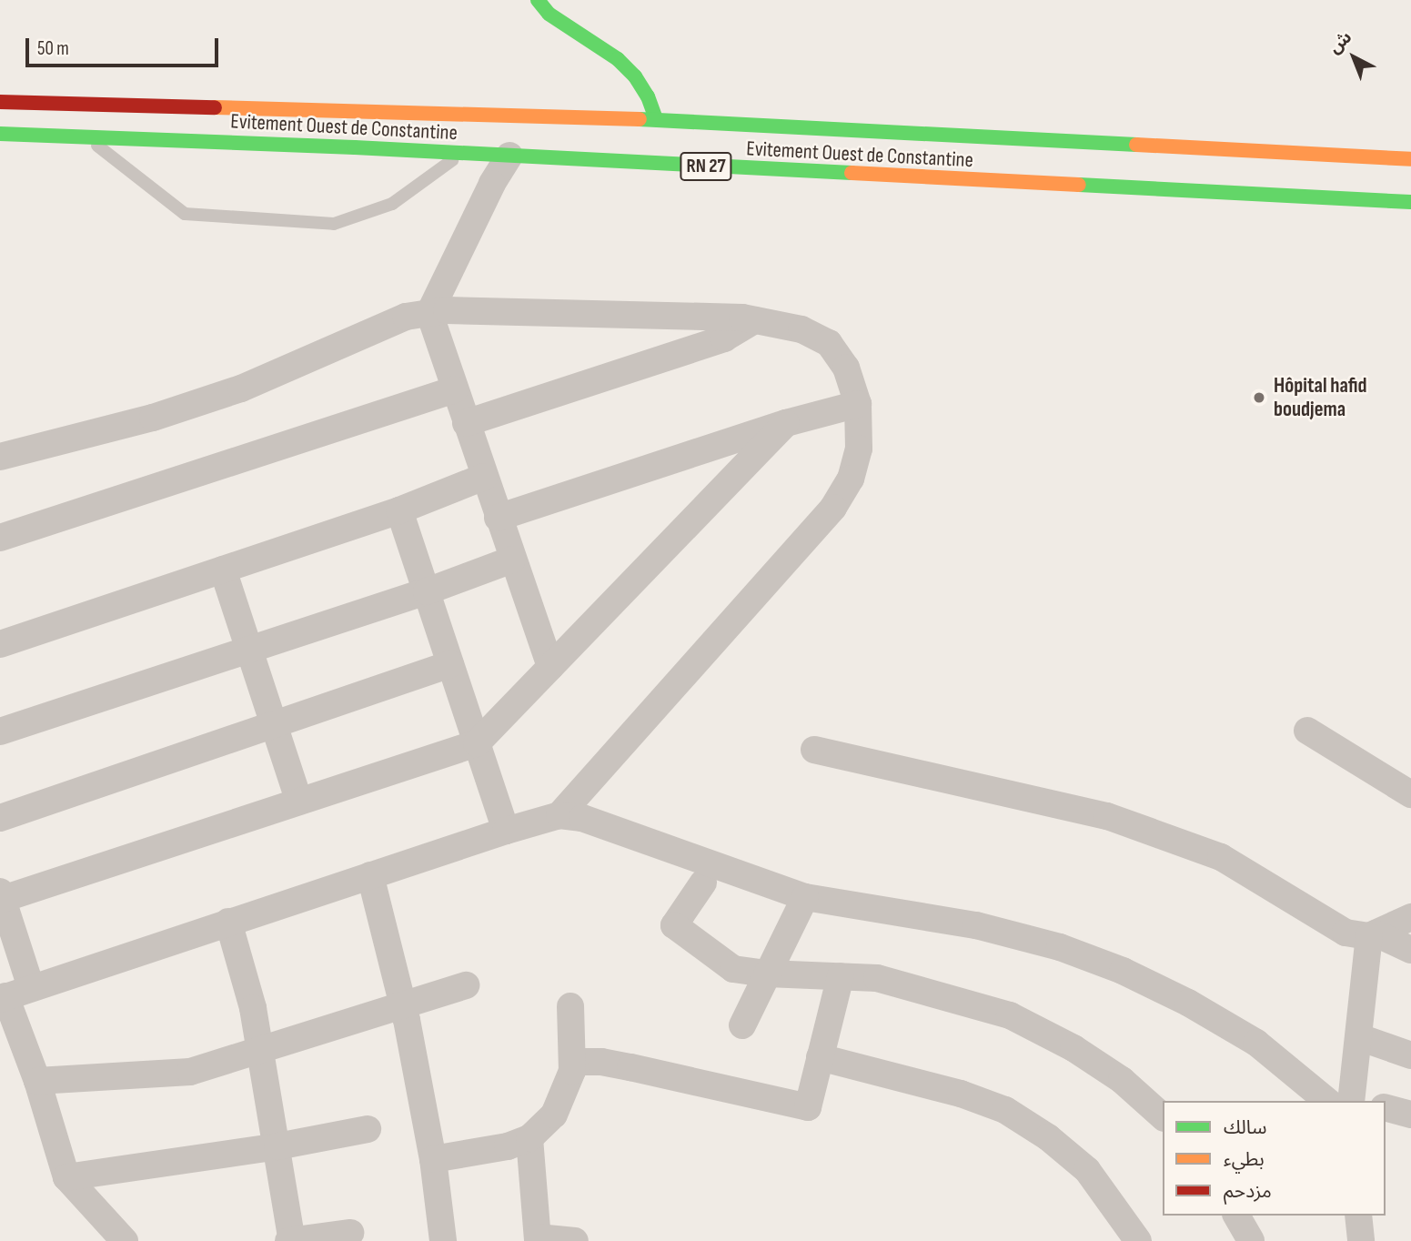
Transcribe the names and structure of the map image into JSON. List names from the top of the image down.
{
  "streets": {
    "main road": ["Evitement Ouest de Constantine", "RN 27"]
  },
  "places": ["Hôpital hafid boudjema"],
  "legend": ["سالك", "بطيء", "مزدحم"],
  "scale_bar": "50 m",
  "north": "top left"
}
